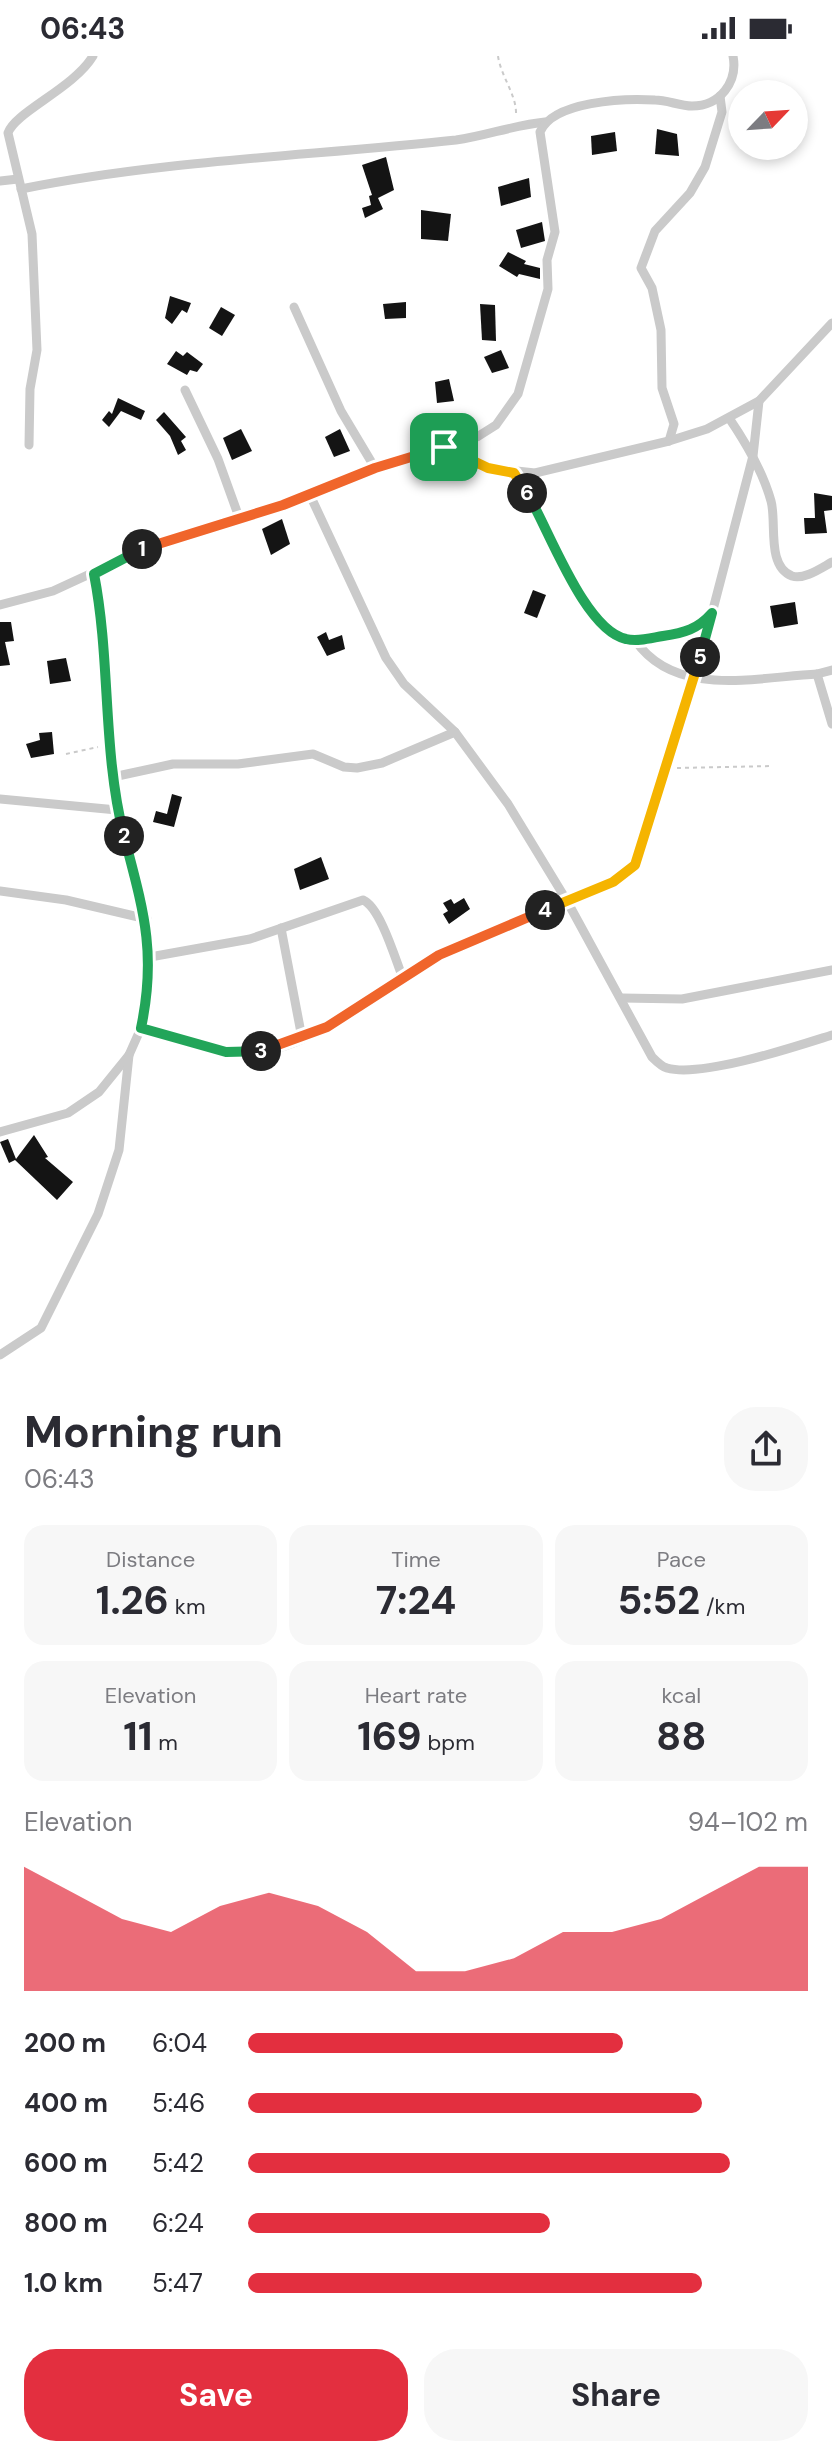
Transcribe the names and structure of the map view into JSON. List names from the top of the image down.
{
  "north": "top right",
  "page": {
    "status": "06:43",
    "pins": [
      "6",
      "1",
      "5",
      "2",
      "4",
      "3"
    ],
    "heading": ["Morning run", "06:43"],
    "stats": [
      ["Distance", "1.26 km"],
      ["Time", "7:24"],
      ["Pace", "5:52 /km"],
      ["Elevation", "11 m"],
      ["Heart rate", "169 bpm"],
      ["kcal", "88"]
    ],
    "chart": ["Elevation", "94–102 m"],
    "list": [
      {
        "name": "200 m",
        "note": "6:04"
      },
      {
        "name": "400 m",
        "note": "5:46"
      },
      {
        "name": "600 m",
        "note": "5:42"
      },
      {
        "name": "800 m",
        "note": "6:24"
      },
      {
        "name": "1.0 km",
        "note": "5:47"
      }
    ],
    "buttons": ["Save", "Share"]
  }
}
